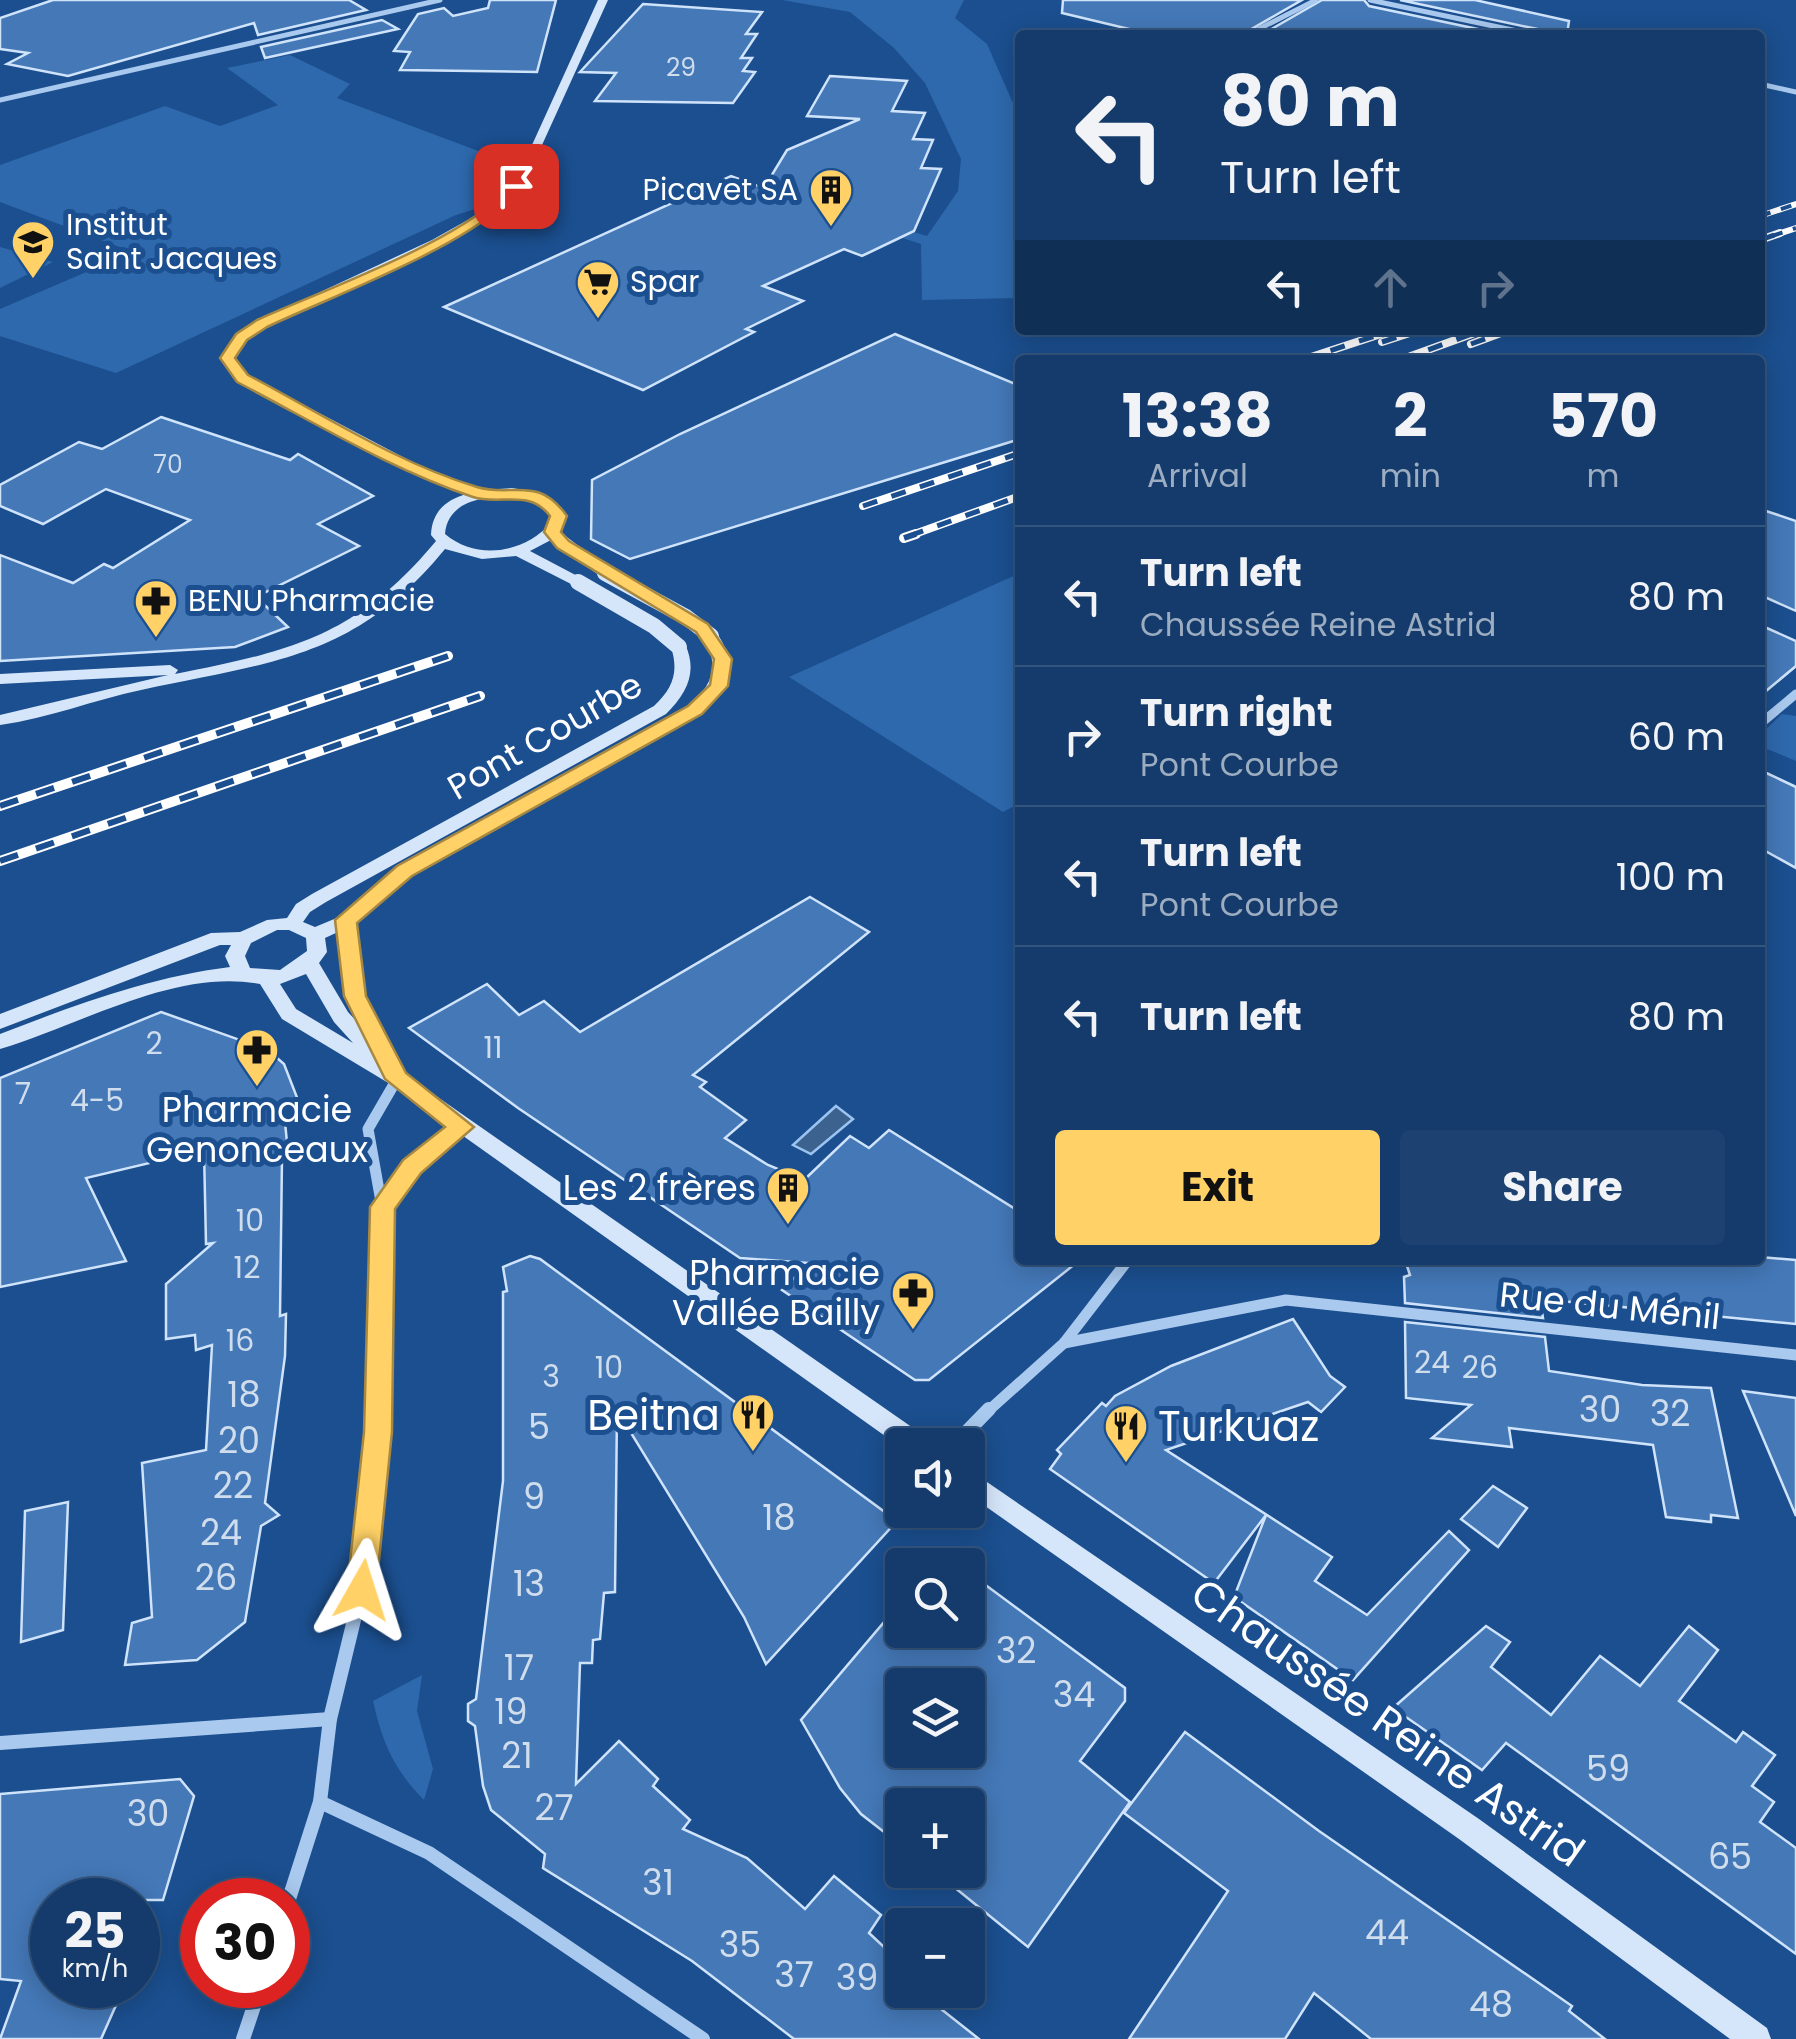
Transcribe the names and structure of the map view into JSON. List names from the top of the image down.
{
  "streets": {
    "main road": ["Pont Courbe", "Chaussée Reine Astrid"],
    "street": ["Rue du Ménil"]
  },
  "places": {
    "building": ["Picavet SA", "Les 2 frères"],
    "school or university": ["Institut Saint Jacques"],
    "supermarket": ["Spar"],
    "pharmacy": ["BENU Pharmacie", "Pharmacie Genonceaux", "Pharmacie Vallée Bailly"],
    "restaurant": ["Beitna", "Turkuaz"]
  },
  "house_numbers": [
    "29",
    "70",
    "2",
    "11",
    "7",
    "4-5",
    "10",
    "12",
    "16",
    "24",
    "10",
    "26",
    "3",
    "18",
    "30",
    "32",
    "5",
    "20",
    "22",
    "9",
    "18",
    "24",
    "26",
    "13",
    "32",
    "17",
    "34",
    "19",
    "21",
    "59",
    "27",
    "30",
    "65",
    "31",
    "44",
    "35",
    "37",
    "39",
    "48"
  ],
  "page": {
    "turn": ["80 m", "Turn left"],
    "eta": [
      "13:38",
      "Arrival",
      "2",
      "min",
      "570",
      "m"
    ],
    "list": [
      {
        "name": "Turn left",
        "note": "Chaussée Reine Astrid",
        "value": "80 m"
      },
      {
        "name": "Turn right",
        "note": "Pont Courbe",
        "value": "60 m"
      },
      {
        "name": "Turn left",
        "note": "Pont Courbe",
        "value": "100 m"
      },
      {
        "name": "Turn left",
        "value": "80 m"
      }
    ],
    "buttons": ["Exit", "Share"],
    "map_buttons": ["+", "−"],
    "speed": "25 km/h",
    "limit": "30"
  }
}
